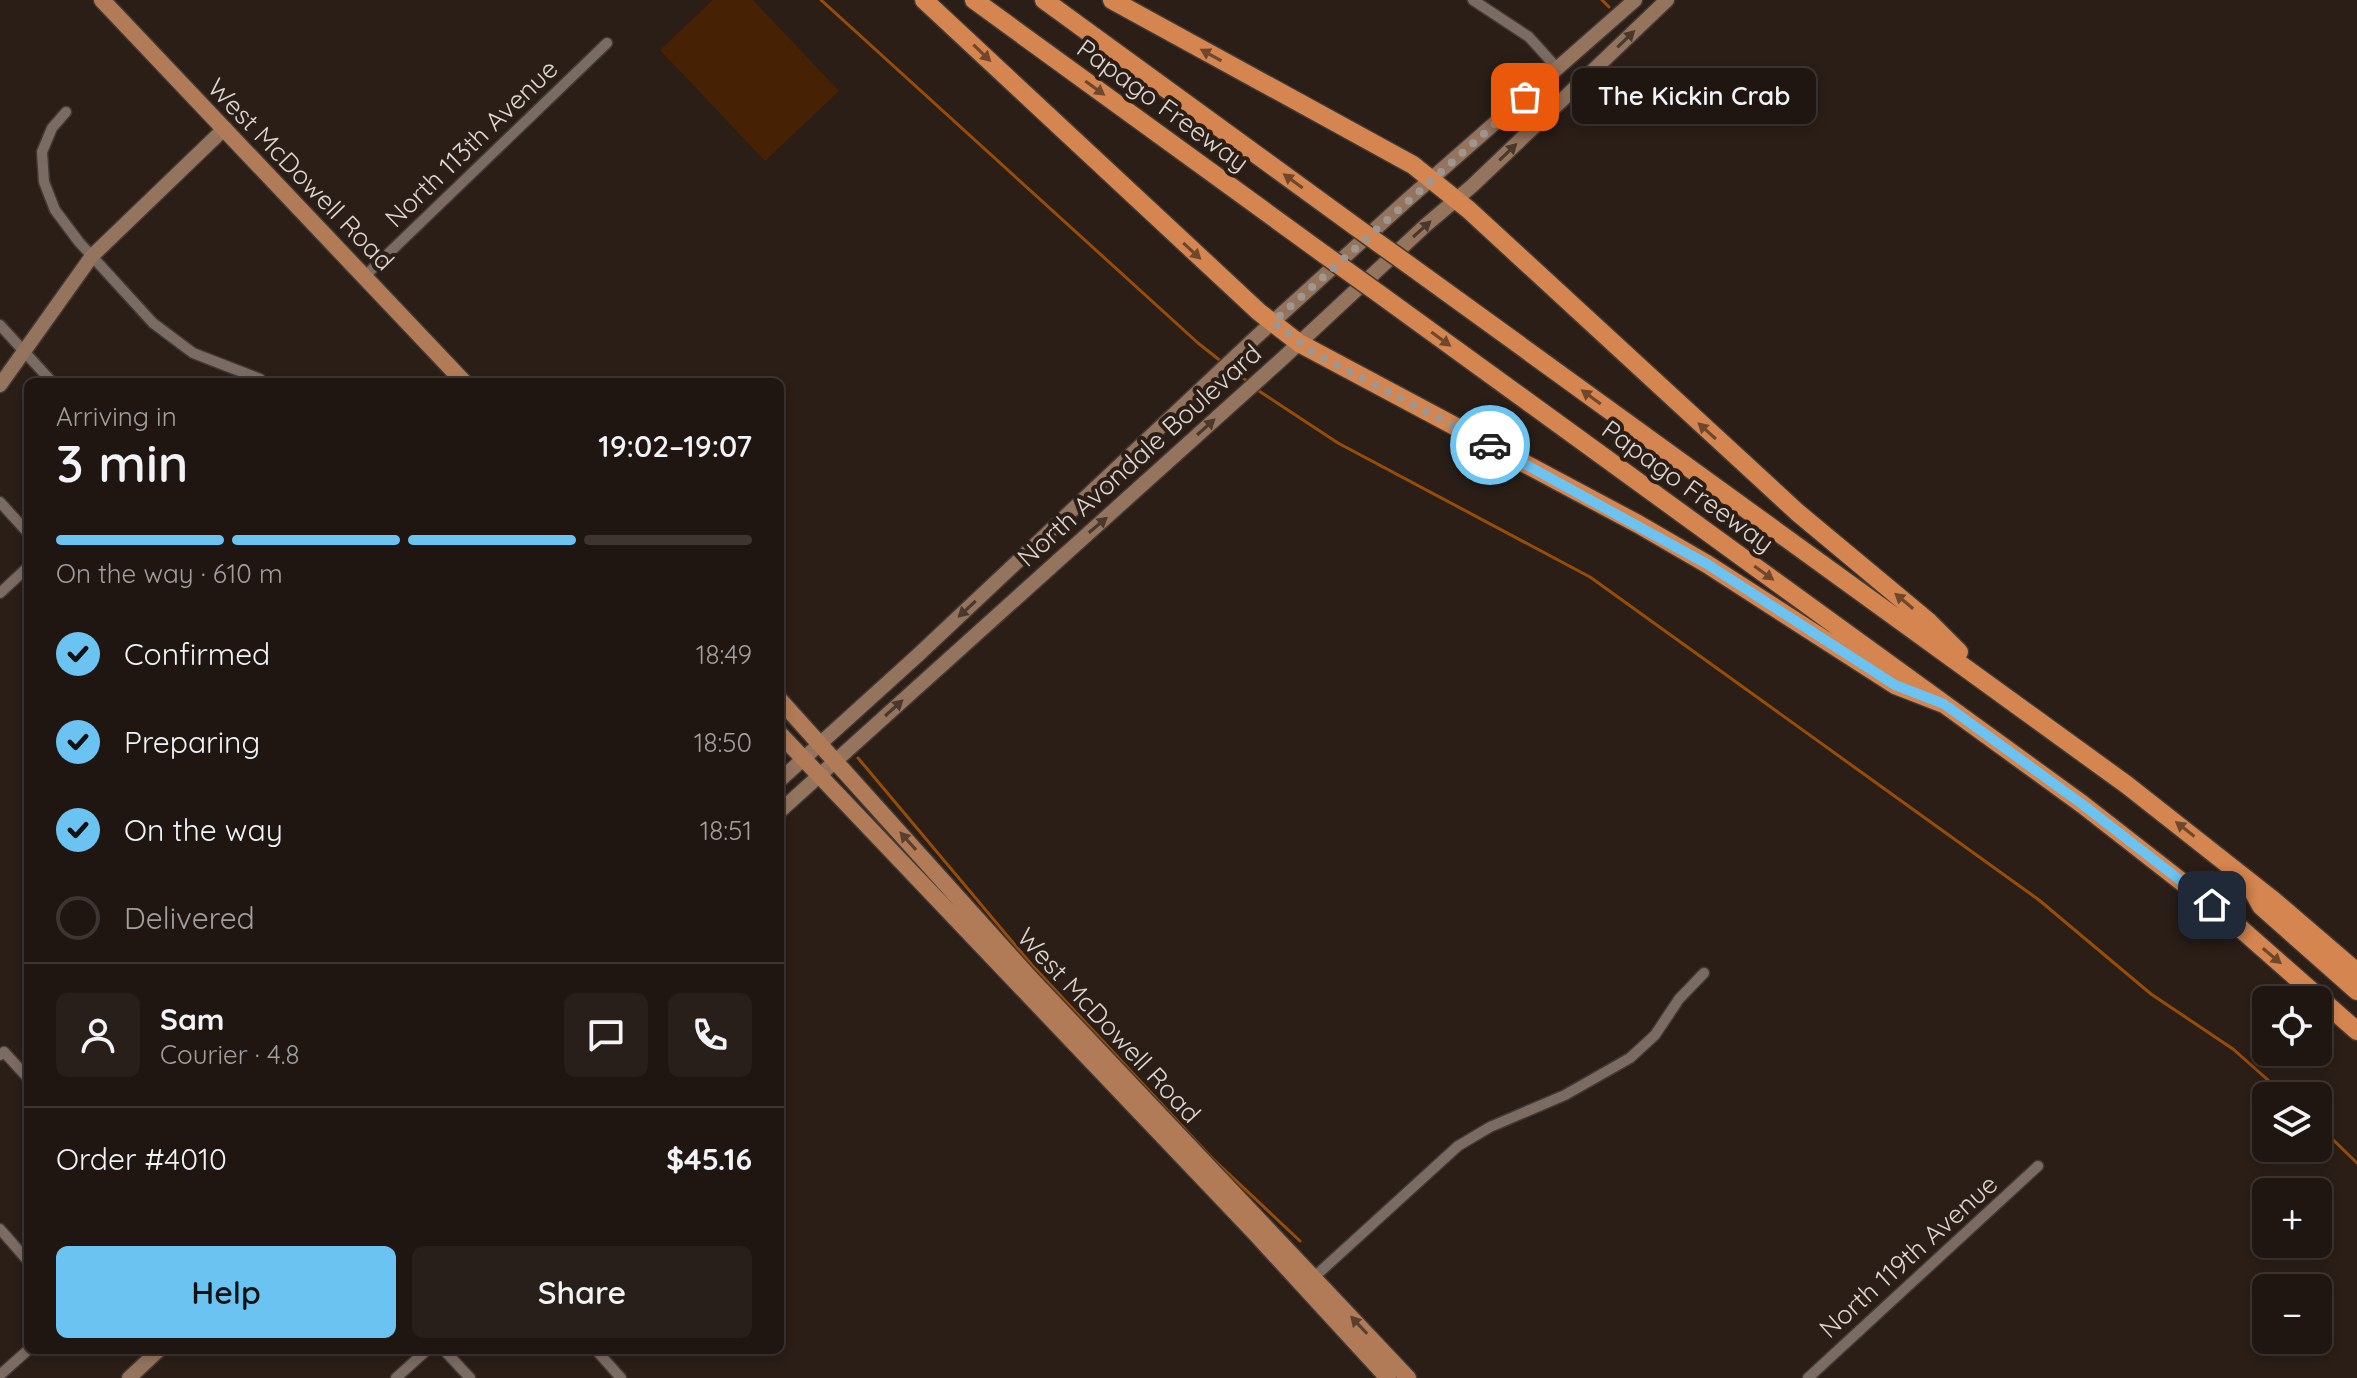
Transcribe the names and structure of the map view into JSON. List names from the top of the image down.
{
  "streets": {
    "highway": ["Papago Freeway"],
    "main road": ["West McDowell Road", "North Avondale Boulevard"],
    "street": ["North 113th Avenue", "North 119th Avenue"]
  },
  "crossings": [
    ["North 113th Avenue", "West McDowell Road"],
    ["West McDowell Road", "North Avondale Boulevard"]
  ],
  "places": ["The Kickin Crab"],
  "page": {
    "bubble": "The Kickin Crab",
    "heading": ["3 min", "Arriving in", "19:02–19:07"],
    "panel": [
      "Sam",
      "Courier · 4.8",
      "Order #4010",
      "$45.16"
    ],
    "bar": "On the way · 610 m",
    "list": [
      ["Confirmed", "18:49"],
      ["Preparing", "18:50"],
      ["On the way", "18:51"],
      "Delivered"
    ],
    "map_buttons": ["+", "−"],
    "buttons": ["Help", "Share"]
  }
}
